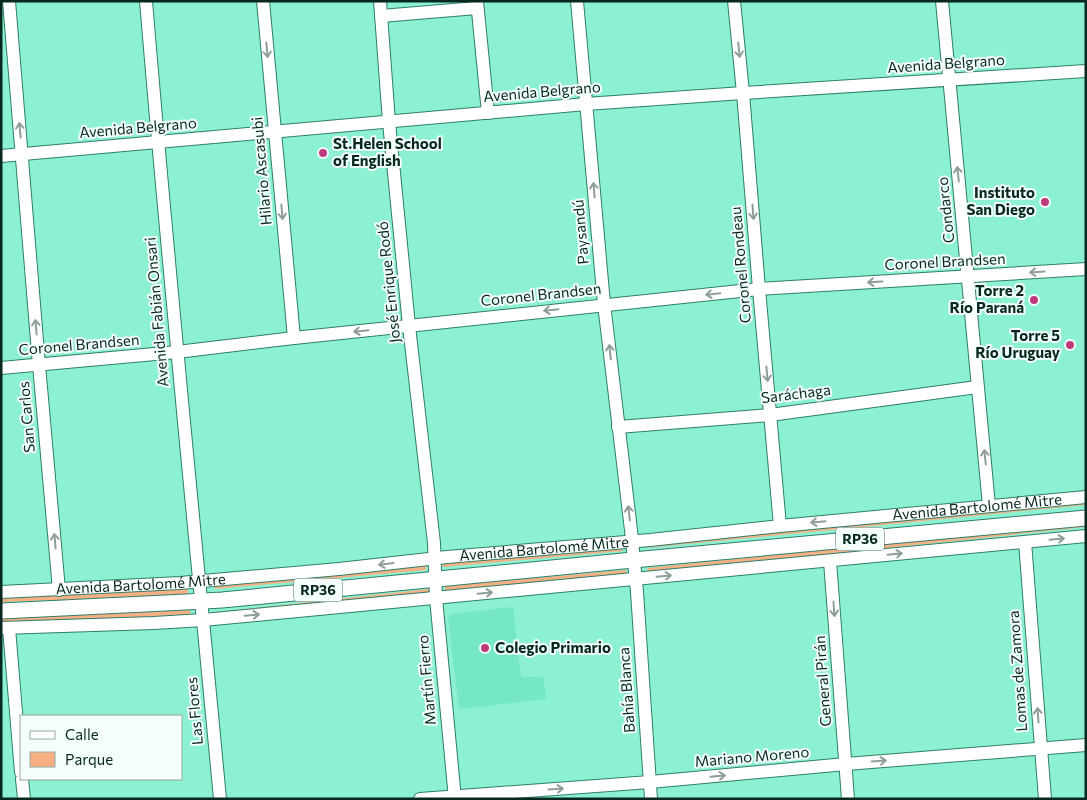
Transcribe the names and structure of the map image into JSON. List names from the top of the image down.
{
  "streets": {
    "main road": ["Avenida Bartolomé Mitre", "RP36"],
    "street": [
      "Avenida Belgrano",
      "Hilario Ascasubi",
      "Condarco",
      "Paysandú",
      "Coronel Brandsen",
      "Coronel Rondeau",
      "José Enrique Rodó",
      "Avenida Fabián Onsari",
      "Saráchaga",
      "San Carlos",
      "Lomas de Zamora",
      "Martín Fierro",
      "General Pirán",
      "Bahía Blanca",
      "Las Flores",
      "Mariano Moreno"
    ]
  },
  "crossings": [
    ["Avenida Belgrano", "Hilario Ascasubi"],
    ["Avenida Belgrano", "Condarco"],
    ["Avenida Belgrano", "Paysandú"],
    ["Avenida Belgrano", "Coronel Rondeau"],
    ["Avenida Belgrano", "José Enrique Rodó"],
    ["Avenida Belgrano", "Avenida Fabián Onsari"],
    ["Avenida Belgrano", "San Carlos"],
    ["Hilario Ascasubi", "Coronel Brandsen"],
    ["Condarco", "Coronel Brandsen"],
    ["Condarco", "Saráchaga"],
    ["Condarco", "Avenida Bartolomé Mitre"],
    ["Paysandú", "Coronel Brandsen"],
    ["Paysandú", "Saráchaga"],
    ["Paysandú", "Avenida Bartolomé Mitre"],
    ["Paysandú", "Bahía Blanca"],
    ["Coronel Brandsen", "Coronel Rondeau"],
    ["Coronel Brandsen", "José Enrique Rodó"],
    ["Coronel Brandsen", "Avenida Fabián Onsari"],
    ["Coronel Brandsen", "San Carlos"],
    ["Coronel Rondeau", "Saráchaga"],
    ["Coronel Rondeau", "Avenida Bartolomé Mitre"],
    ["José Enrique Rodó", "Avenida Bartolomé Mitre"],
    ["José Enrique Rodó", "Martín Fierro"],
    ["Avenida Fabián Onsari", "Avenida Bartolomé Mitre"],
    ["Avenida Fabián Onsari", "Las Flores"],
    ["San Carlos", "Avenida Bartolomé Mitre"],
    ["Avenida Bartolomé Mitre", "Martín Fierro"],
    ["Lomas de Zamora", "Mariano Moreno"],
    ["Martín Fierro", "Mariano Moreno"],
    ["General Pirán", "Mariano Moreno"],
    ["Bahía Blanca", "Mariano Moreno"]
  ],
  "one_way": [
    "Hilario Ascasubi",
    "Condarco",
    "Paysandú",
    "Coronel Brandsen",
    "Coronel Rondeau",
    "San Carlos",
    "Lomas de Zamora",
    "General Pirán",
    "Mariano Moreno"
  ],
  "places": [
    "St.Helen School of English",
    "Instituto San Diego",
    "Torre 2 Río Paraná",
    "Torre 5 Río Uruguay",
    "Colegio Primario"
  ],
  "legend": ["Calle", "Parque"]
}
